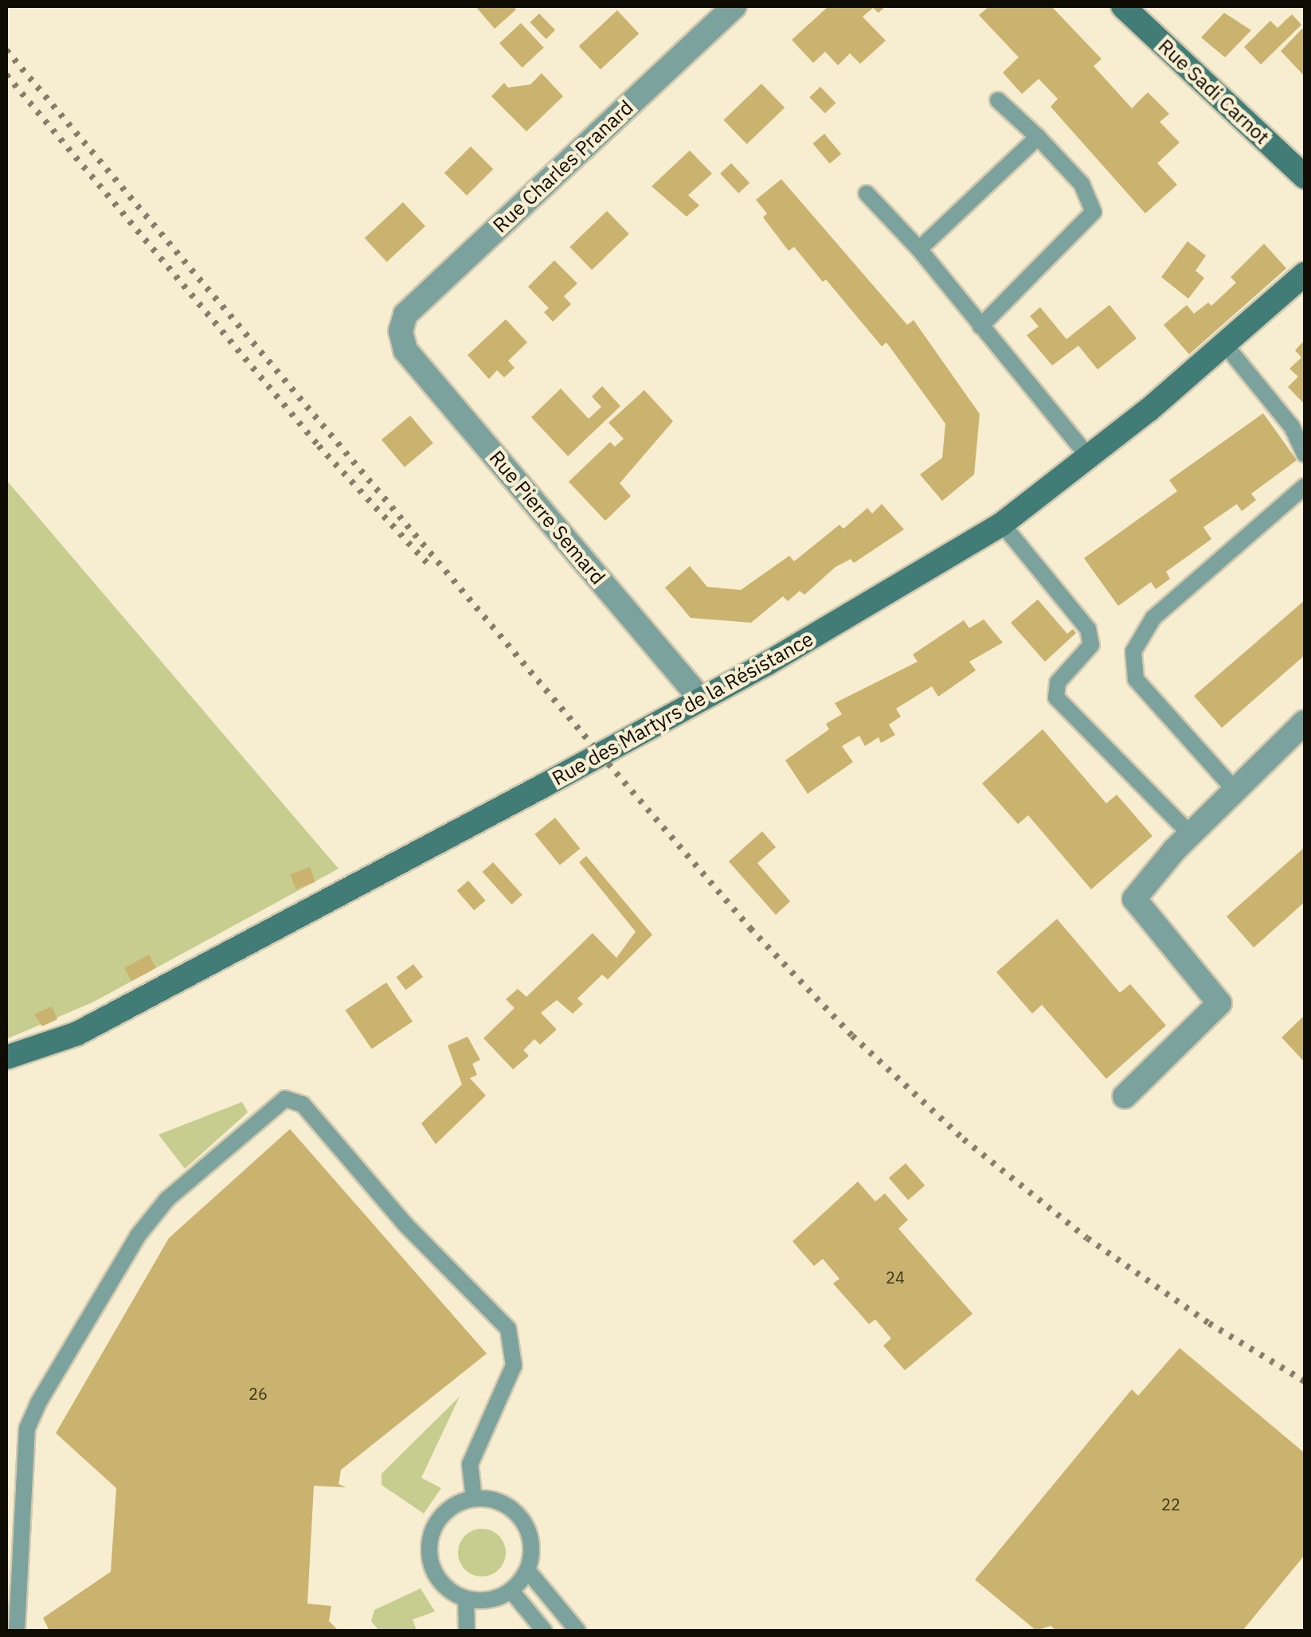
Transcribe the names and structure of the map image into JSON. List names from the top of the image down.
{
  "streets": {
    "street": [
      "Rue Sadi Carnot",
      "Rue Charles Pranard",
      "Rue Pierre Semard",
      "Rue des Martyrs de la Résistance"
    ]
  },
  "crossings": [
    ["Rue Charles Pranard", "Rue Pierre Semard"],
    ["Rue Pierre Semard", "Rue des Martyrs de la Résistance"]
  ],
  "house_numbers": ["24", "26", "22"]
}
